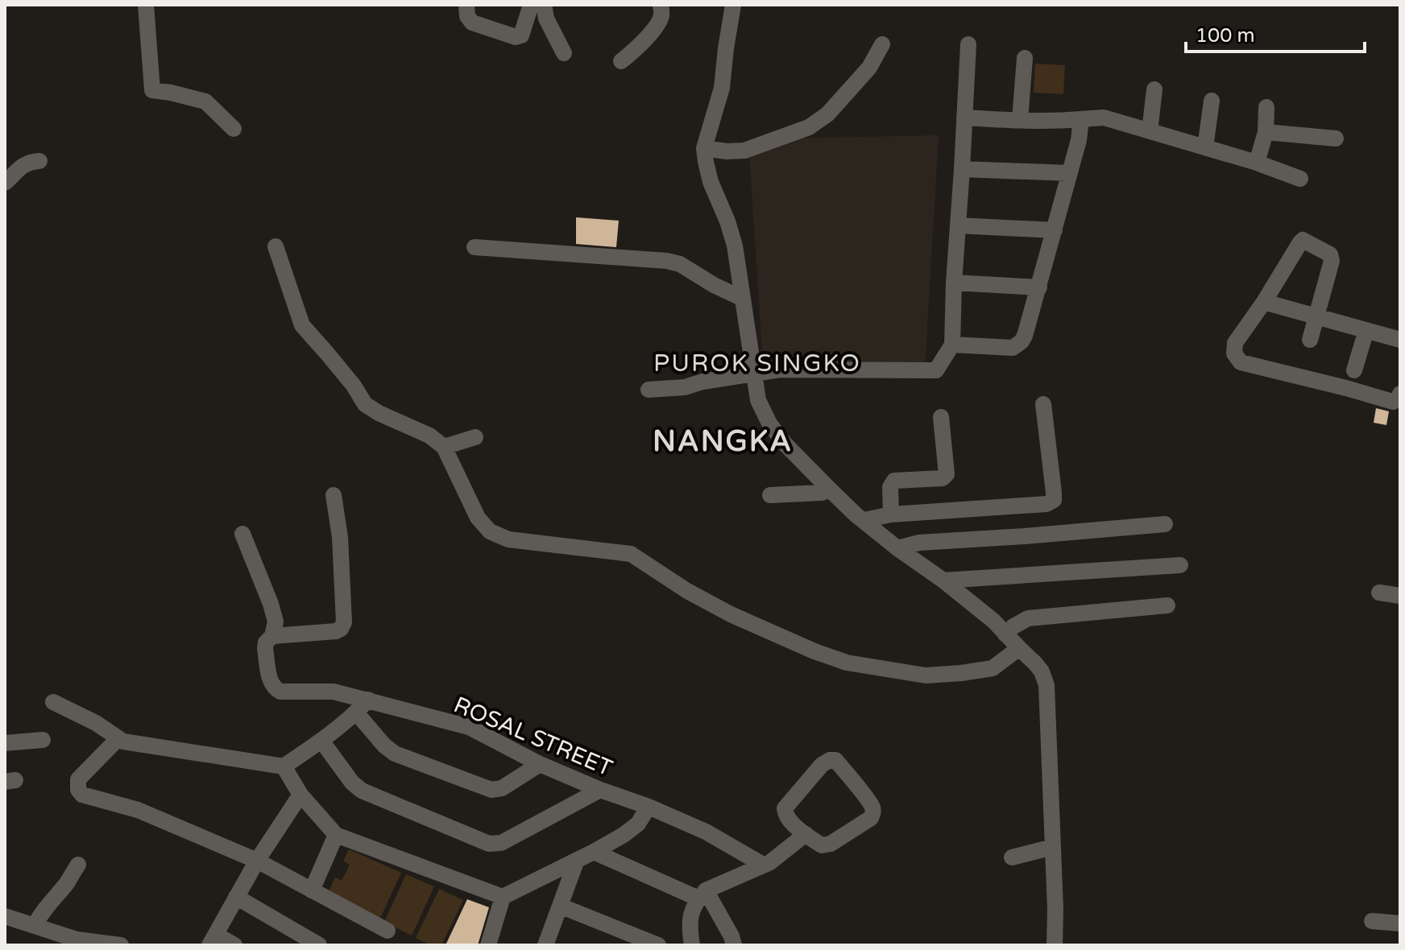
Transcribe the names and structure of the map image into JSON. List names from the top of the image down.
{
  "streets": {
    "street": ["ROSAL STREET"]
  },
  "districts": ["PUROK SINGKO", "NANGKA"],
  "scale_bar": "100 m"
}
